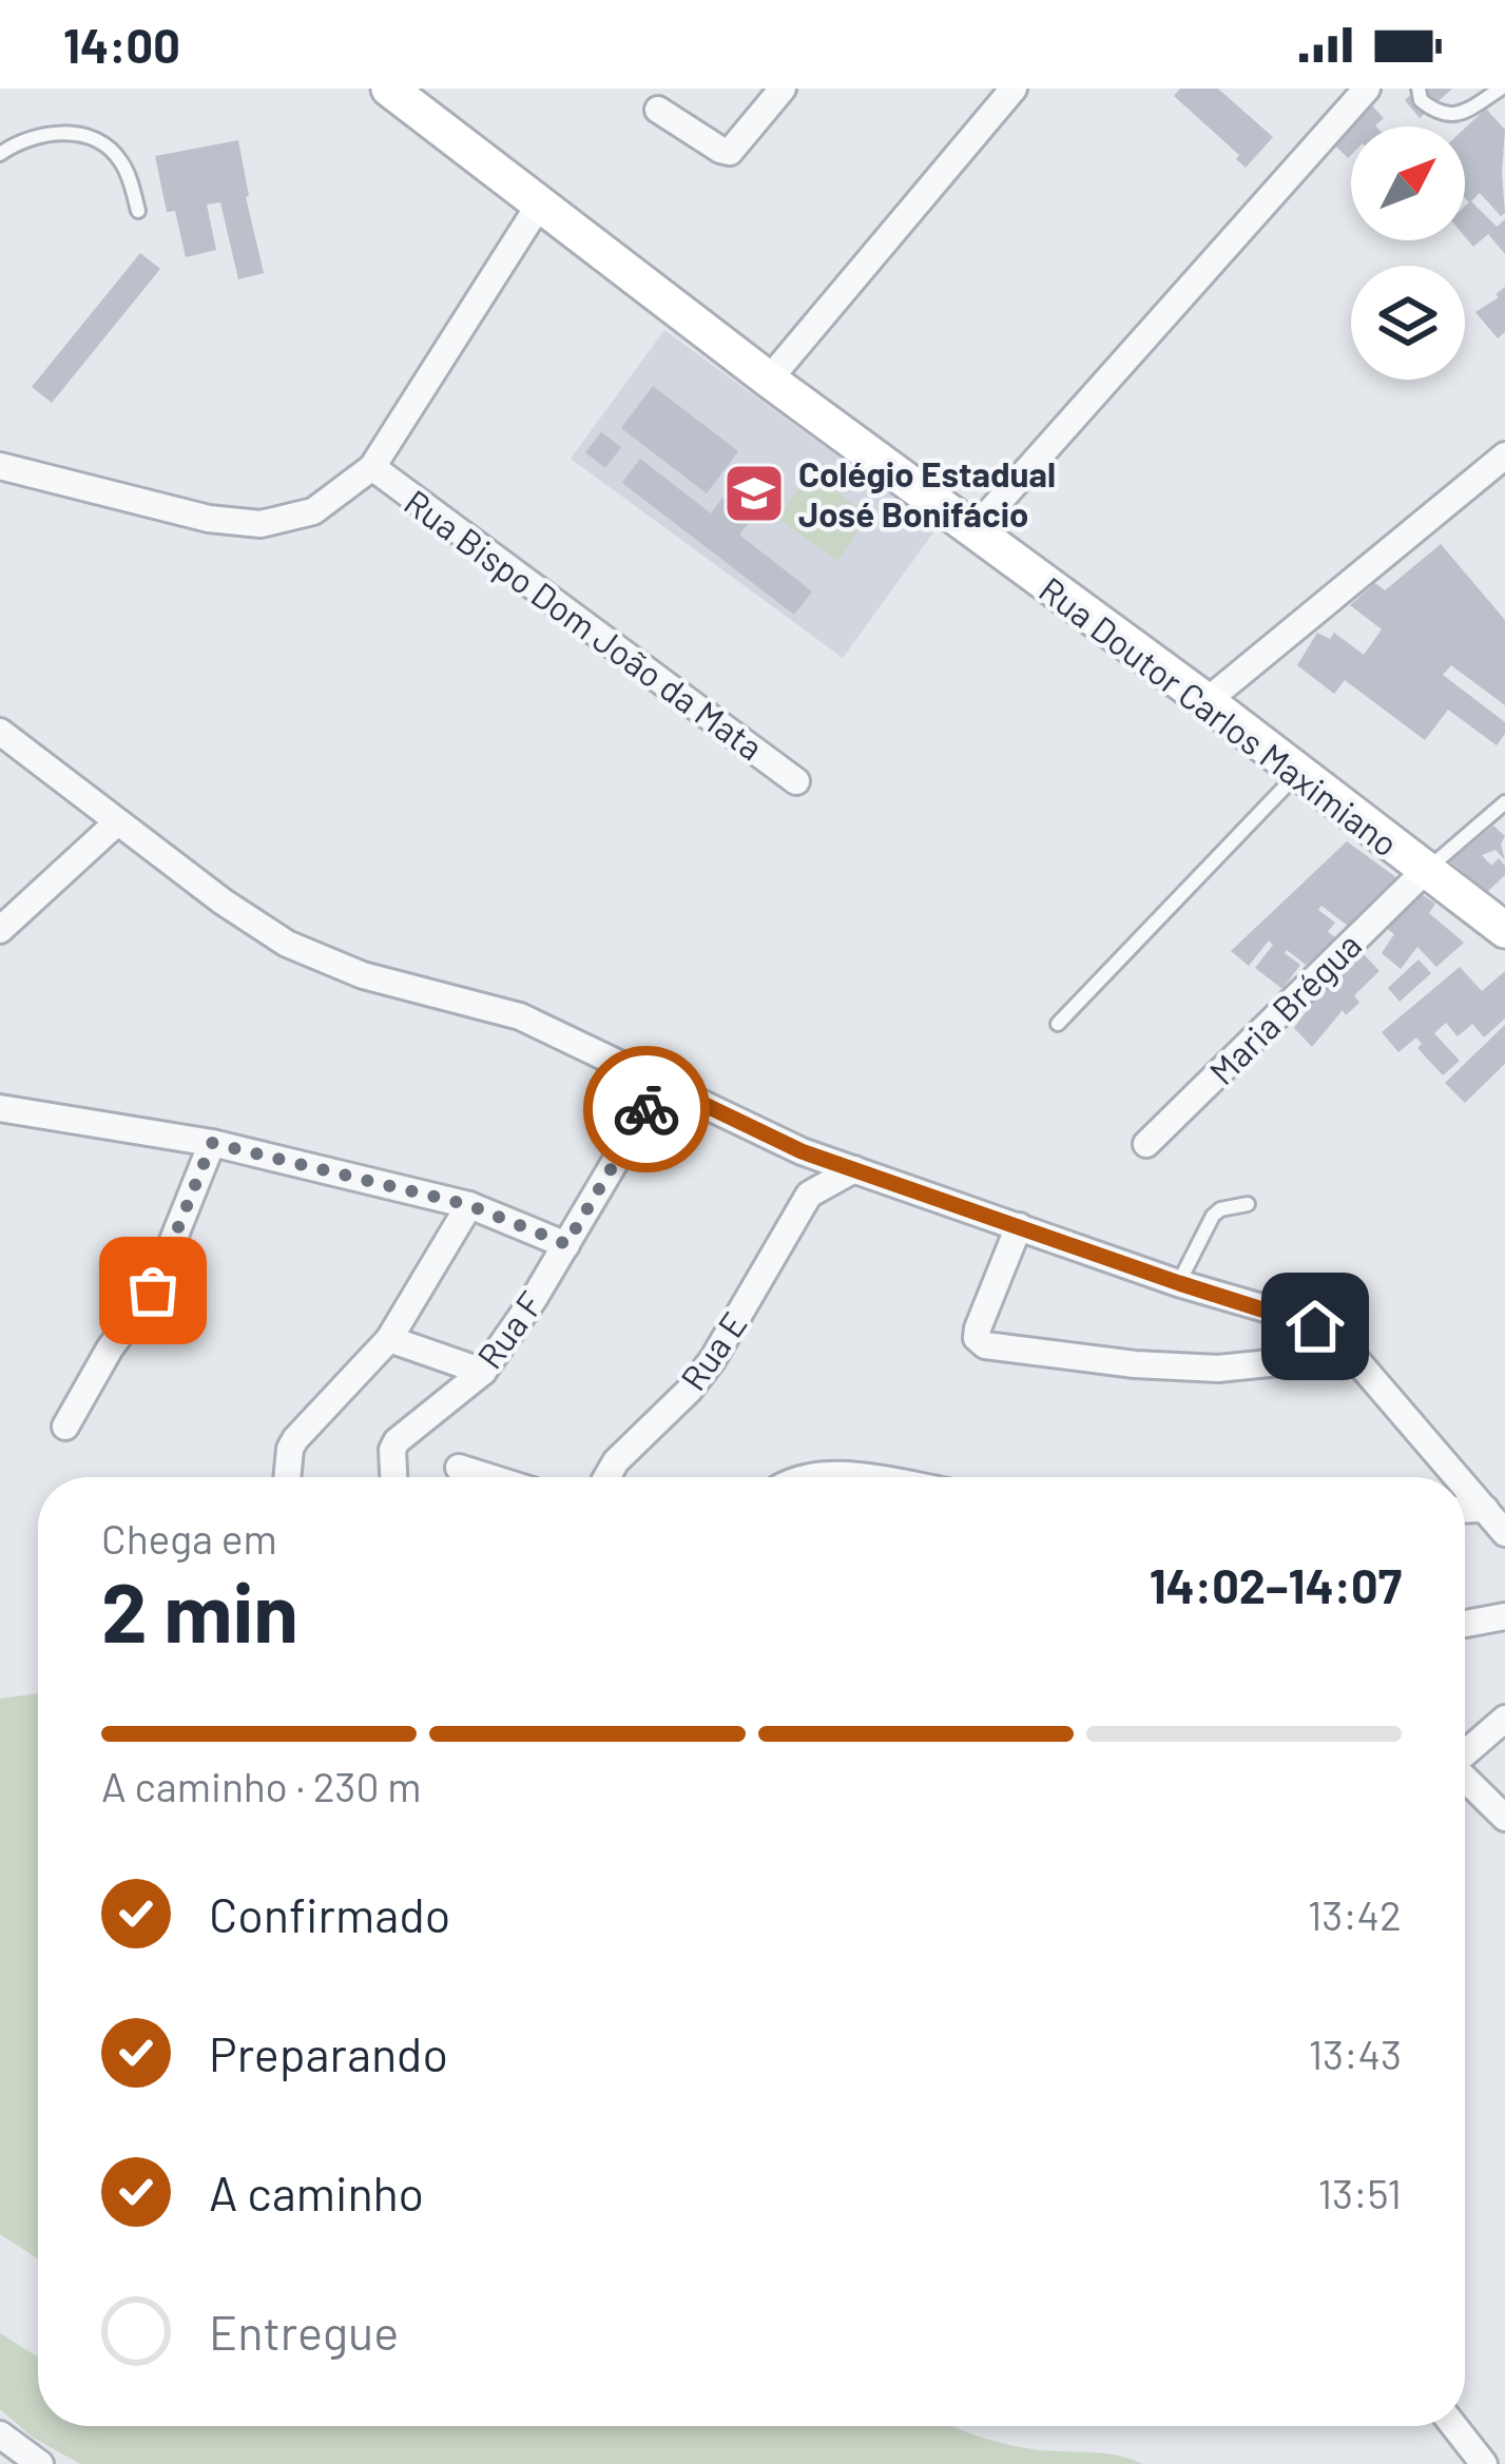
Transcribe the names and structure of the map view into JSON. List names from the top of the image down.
{
  "streets": {
    "main road": ["Rua Doutor Carlos Maximiano"],
    "street": [
      "Rua Bispo Dom João da Mata",
      "Maria Brégua",
      "Rua F",
      "Rua E"
    ]
  },
  "crossings": [
    ["Rua Doutor Carlos Maximiano", "Maria Brégua"]
  ],
  "places": {
    "school or university": ["Colégio Estadual José Bonifácio"]
  },
  "north": "top right",
  "page": {
    "status": "14:00",
    "heading": ["2 min", "Chega em", "14:02–14:07"],
    "bar": "A caminho · 230 m",
    "list": [
      ["Confirmado", "13:42"],
      ["Preparando", "13:43"],
      ["A caminho", "13:51"],
      "Entregue"
    ]
  }
}
